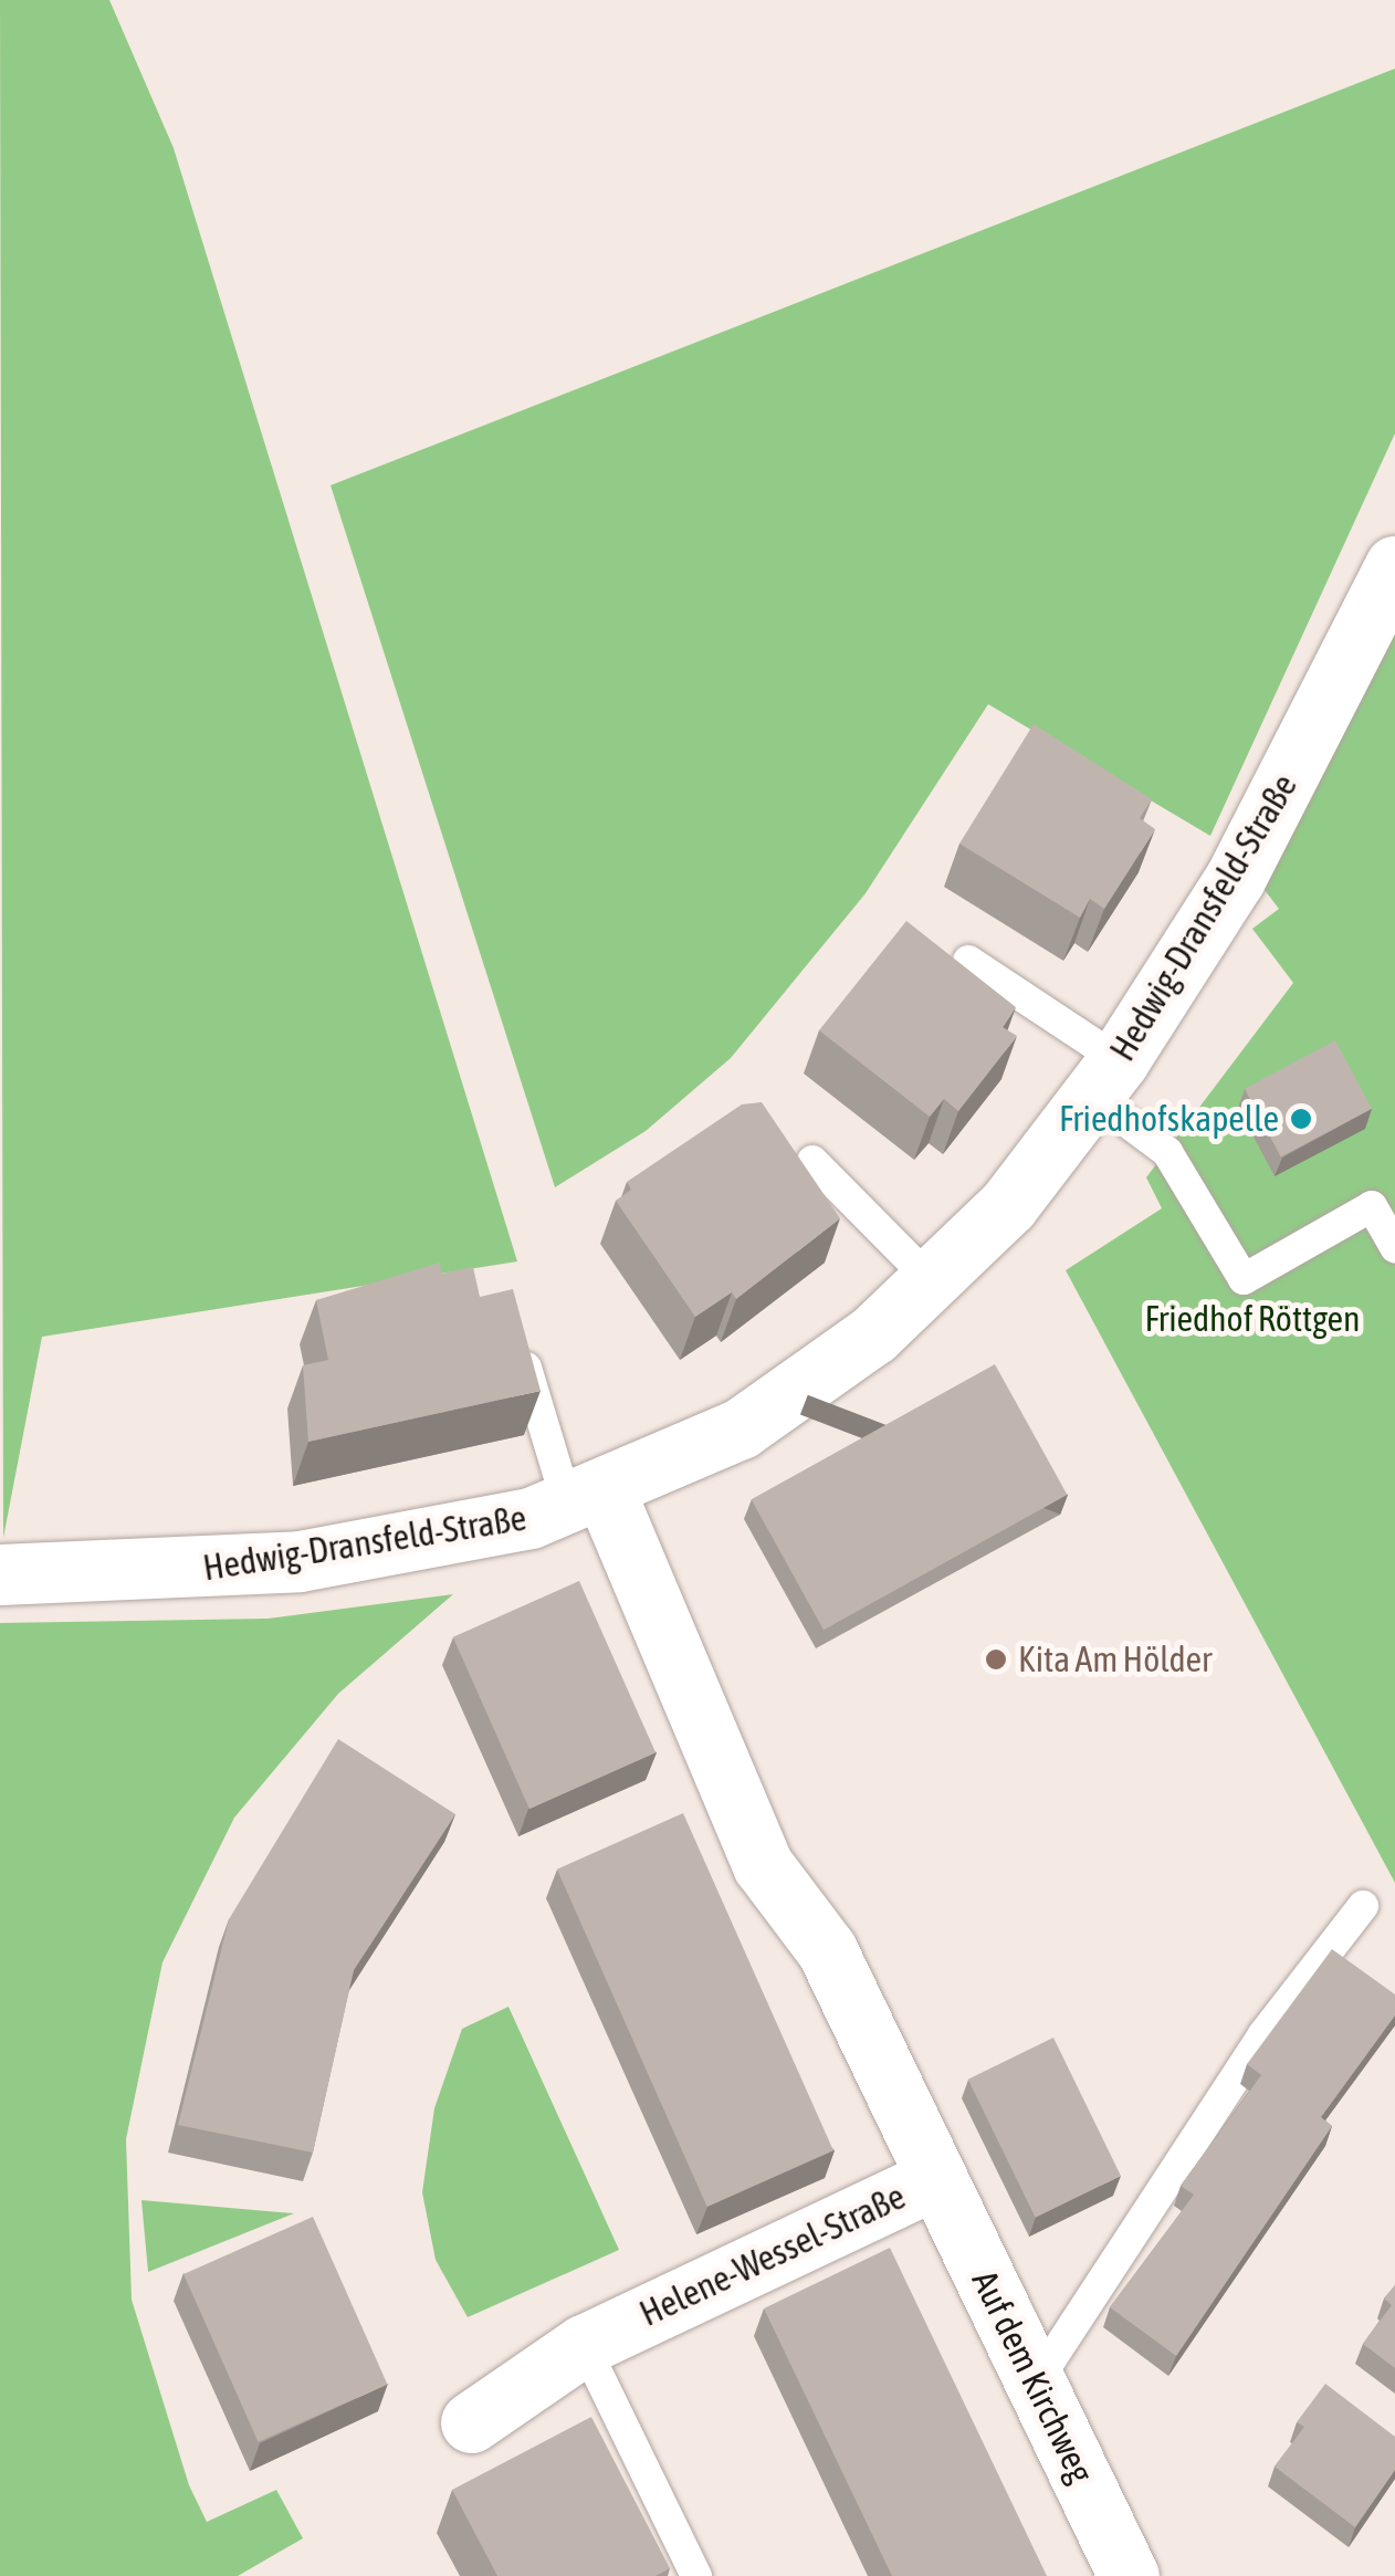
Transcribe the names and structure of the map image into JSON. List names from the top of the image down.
{
  "streets": {
    "street": ["Hedwig-Dransfeld-Straße", "Helene-Wessel-Straße", "Auf dem Kirchweg"]
  },
  "crossings": [
    ["Hedwig-Dransfeld-Straße", "Helene-Wessel-Straße"],
    ["Helene-Wessel-Straße", "Auf dem Kirchweg"]
  ],
  "parks": ["Friedhof Röttgen"],
  "places": ["Friedhofskapelle", "Kita Am Hölder"]
}
